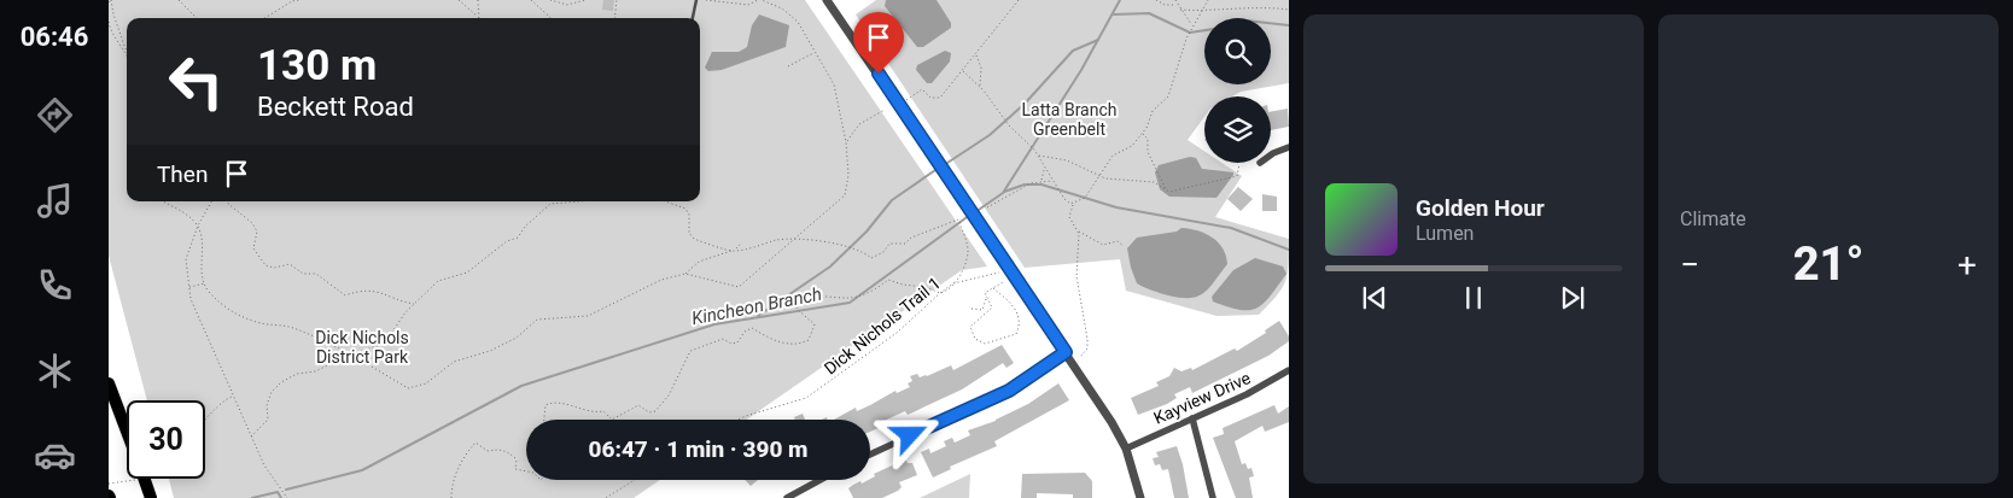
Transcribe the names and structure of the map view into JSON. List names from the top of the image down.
{
  "streets": {
    "street": ["Kayview Drive"],
    "path": ["Dick Nichols Trail 1"]
  },
  "water": ["Kincheon Branch"],
  "parks": ["Latta Branch Greenbelt", "Dick Nichols District Park"],
  "page": {
    "tabs": "06:46",
    "tile": "Climate",
    "turn": ["130 m", "Beckett Road"],
    "then": "Then",
    "song": ["Golden Hour", "Lumen"],
    "heat": ["−", "21°", "+"],
    "limit": "30",
    "trip": "06:47 · 1 min · 390 m"
  }
}
